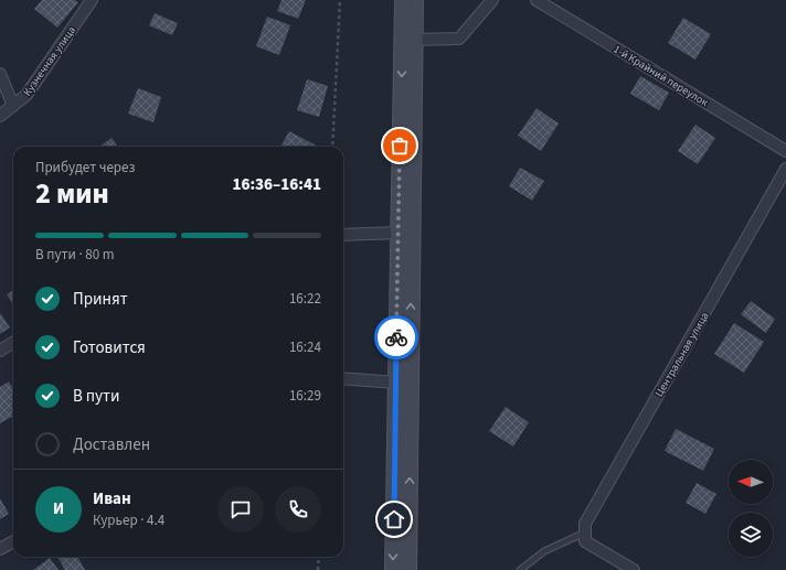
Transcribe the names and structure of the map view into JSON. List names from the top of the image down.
{
  "streets": {
    "street": ["Кузнечная улица", "1-й Крайний переулок", "Центральная улица"]
  },
  "north": "left",
  "page": {
    "heading": ["2 мин", "Прибудет через", "16:36–16:41"],
    "panel": ["Иван", "Курьер · 4.4"],
    "bar": "В пути · 80 m",
    "list": [
      ["Принят", "16:22"],
      ["Готовится", "16:24"],
      ["В пути", "16:29"],
      "Доставлен"
    ],
    "round": "И"
  }
}
